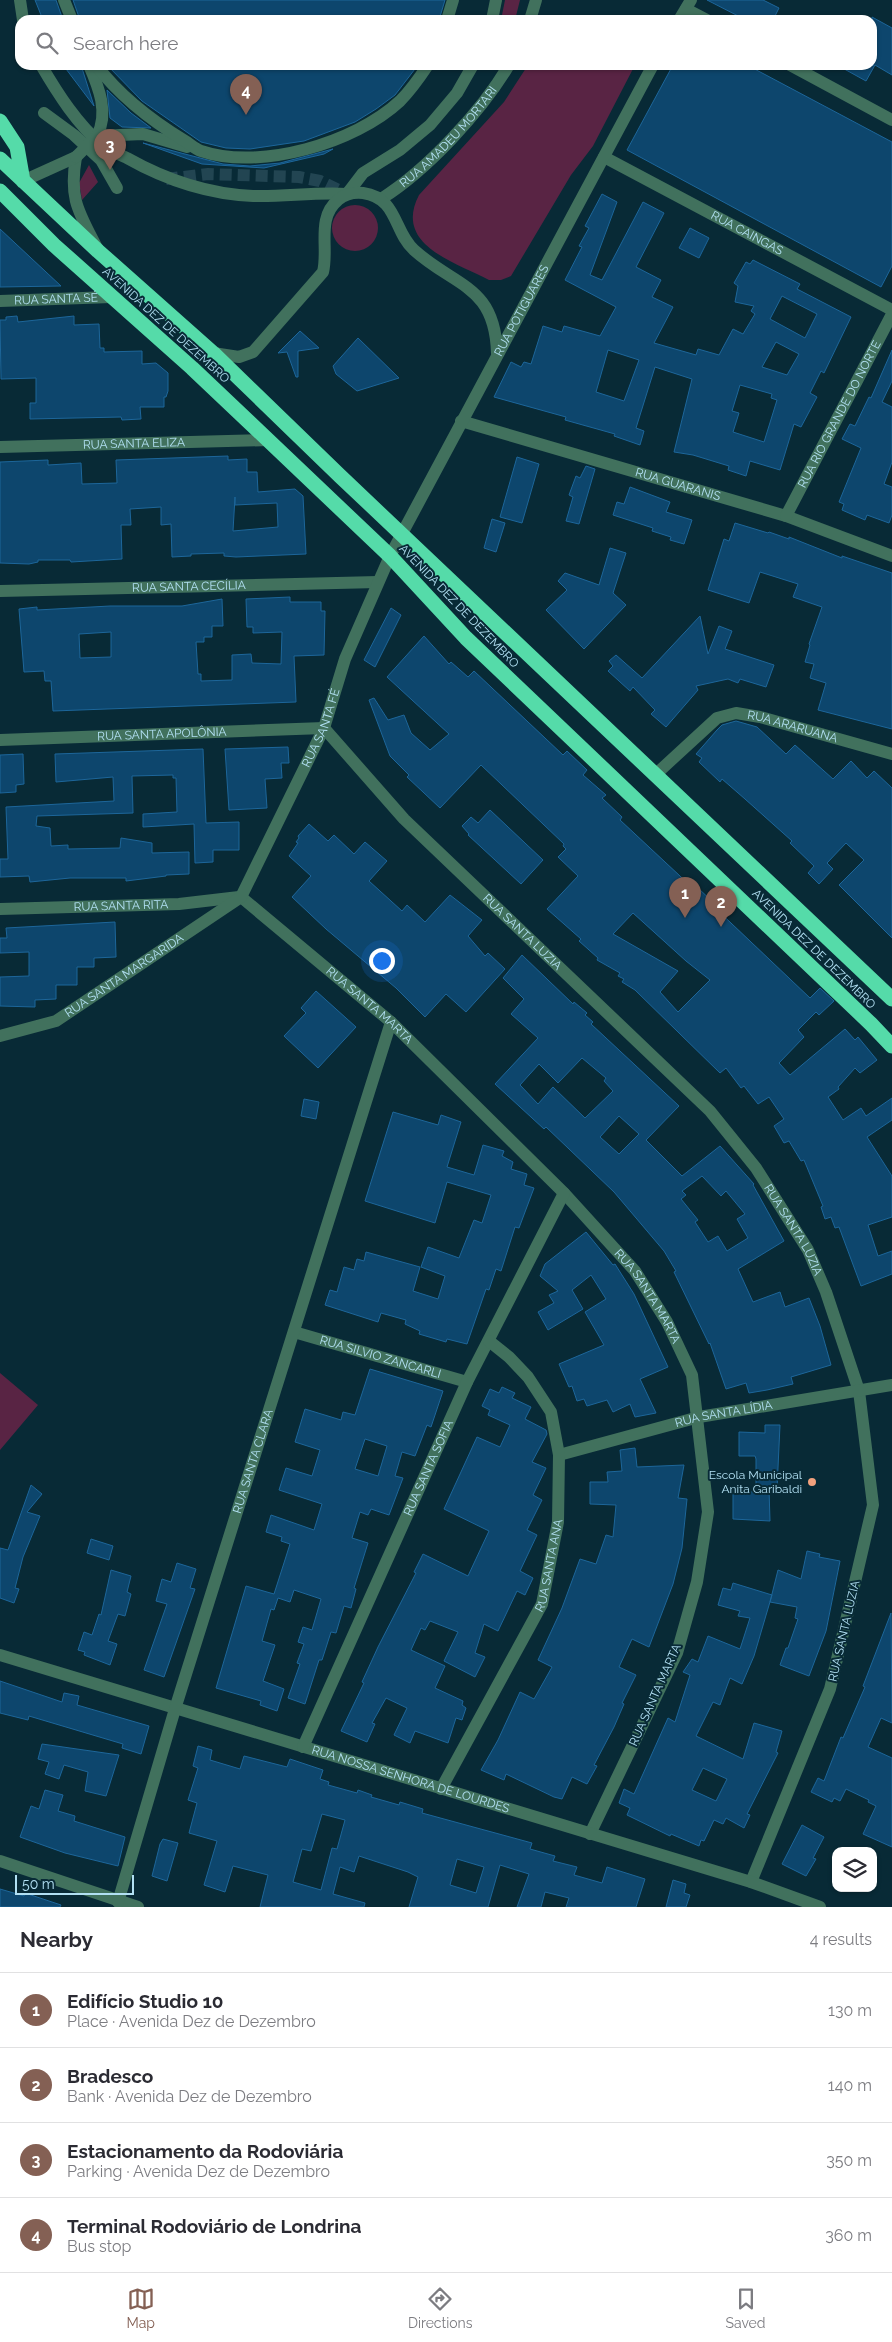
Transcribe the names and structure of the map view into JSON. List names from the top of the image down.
{
  "streets": {
    "highway": ["AVENIDA DEZ DE DEZEMBRO"],
    "street": [
      "RUA AMADEU MORTARI",
      "RUA CAINGAS",
      "RUA SANTA SÉ",
      "RUA POTIGUARES",
      "RUA RIO GRANDE DO NORTE",
      "RUA SANTA ELIZA",
      "RUA GUARANIS",
      "RUA SANTA CECÍLIA",
      "RUA ARARUANA",
      "RUA SANTA FÉ",
      "RUA SANTA APOLÔNIA",
      "RUA SANTA RITA",
      "RUA SANTA LUZIA",
      "RUA SANTA MARGARIDA",
      "RUA SANTA MARTA",
      "RUA SILVIO ZANCARLI",
      "RUA SANTA LÍDIA",
      "RUA SANTA CLARA",
      "RUA SANTA SOFIA",
      "RUA SANTA ANA",
      "RUA NOSSA SENHORA DE LOURDES"
    ]
  },
  "crossings": [
    ["RUA CAINGAS", "RUA POTIGUARES"],
    ["RUA CAINGAS", "RUA RIO GRANDE DO NORTE"],
    ["RUA SANTA SÉ", "AVENIDA DEZ DE DEZEMBRO"],
    ["RUA POTIGUARES", "AVENIDA DEZ DE DEZEMBRO"],
    ["RUA POTIGUARES", "RUA GUARANIS"],
    ["RUA POTIGUARES", "RUA SANTA FÉ"],
    ["AVENIDA DEZ DE DEZEMBRO", "RUA SANTA ELIZA"],
    ["AVENIDA DEZ DE DEZEMBRO", "RUA ARARUANA"],
    ["AVENIDA DEZ DE DEZEMBRO", "RUA SANTA FÉ"],
    ["RUA RIO GRANDE DO NORTE", "RUA GUARANIS"],
    ["RUA SANTA CECÍLIA", "RUA SANTA FÉ"],
    ["RUA SANTA FÉ", "RUA SANTA APOLÔNIA"],
    ["RUA SANTA FÉ", "RUA SANTA RITA"],
    ["RUA SANTA FÉ", "RUA SANTA LUZIA"],
    ["RUA SANTA FÉ", "RUA SANTA MARGARIDA"],
    ["RUA SANTA FÉ", "RUA SANTA MARTA"],
    ["RUA SANTA APOLÔNIA", "RUA SANTA LUZIA"],
    ["RUA SANTA RITA", "RUA SANTA MARGARIDA"],
    ["RUA SANTA RITA", "RUA SANTA MARTA"],
    ["RUA SANTA LUZIA", "RUA SANTA LÍDIA"],
    ["RUA SANTA LUZIA", "RUA NOSSA SENHORA DE LOURDES"],
    ["RUA SANTA MARGARIDA", "RUA SANTA MARTA"],
    ["RUA SANTA MARTA", "RUA SANTA LÍDIA"],
    ["RUA SANTA MARTA", "RUA SANTA CLARA"],
    ["RUA SANTA MARTA", "RUA SANTA SOFIA"],
    ["RUA SANTA MARTA", "RUA NOSSA SENHORA DE LOURDES"],
    ["RUA SILVIO ZANCARLI", "RUA SANTA CLARA"],
    ["RUA SILVIO ZANCARLI", "RUA SANTA SOFIA"],
    ["RUA SANTA LÍDIA", "RUA SANTA ANA"],
    ["RUA SANTA CLARA", "RUA NOSSA SENHORA DE LOURDES"],
    ["RUA SANTA SOFIA", "RUA SANTA ANA"],
    ["RUA SANTA SOFIA", "RUA NOSSA SENHORA DE LOURDES"],
    ["RUA SANTA ANA", "RUA NOSSA SENHORA DE LOURDES"]
  ],
  "places": ["Escola Municipal Anita Garibaldi"],
  "scale_bar": "50 m",
  "page": {
    "search": "Search here",
    "pins": [
      "4",
      "3",
      "1",
      "2"
    ],
    "scale": "50 m",
    "heading": ["Nearby", "4 results"],
    "list": [
      {
        "mark": "1",
        "name": "Edifício Studio 10",
        "note": "Place · Avenida Dez de Dezembro",
        "value": "130 m"
      },
      {
        "mark": "2",
        "name": "Bradesco",
        "note": "Bank · Avenida Dez de Dezembro",
        "value": "140 m"
      },
      {
        "mark": "3",
        "name": "Estacionamento da Rodoviária",
        "note": "Parking · Avenida Dez de Dezembro",
        "value": "350 m"
      },
      {
        "mark": "4",
        "name": "Terminal Rodoviário de Londrina",
        "note": "Bus stop",
        "value": "360 m"
      }
    ],
    "nav": ["Map", "Directions", "Saved"]
  }
}
